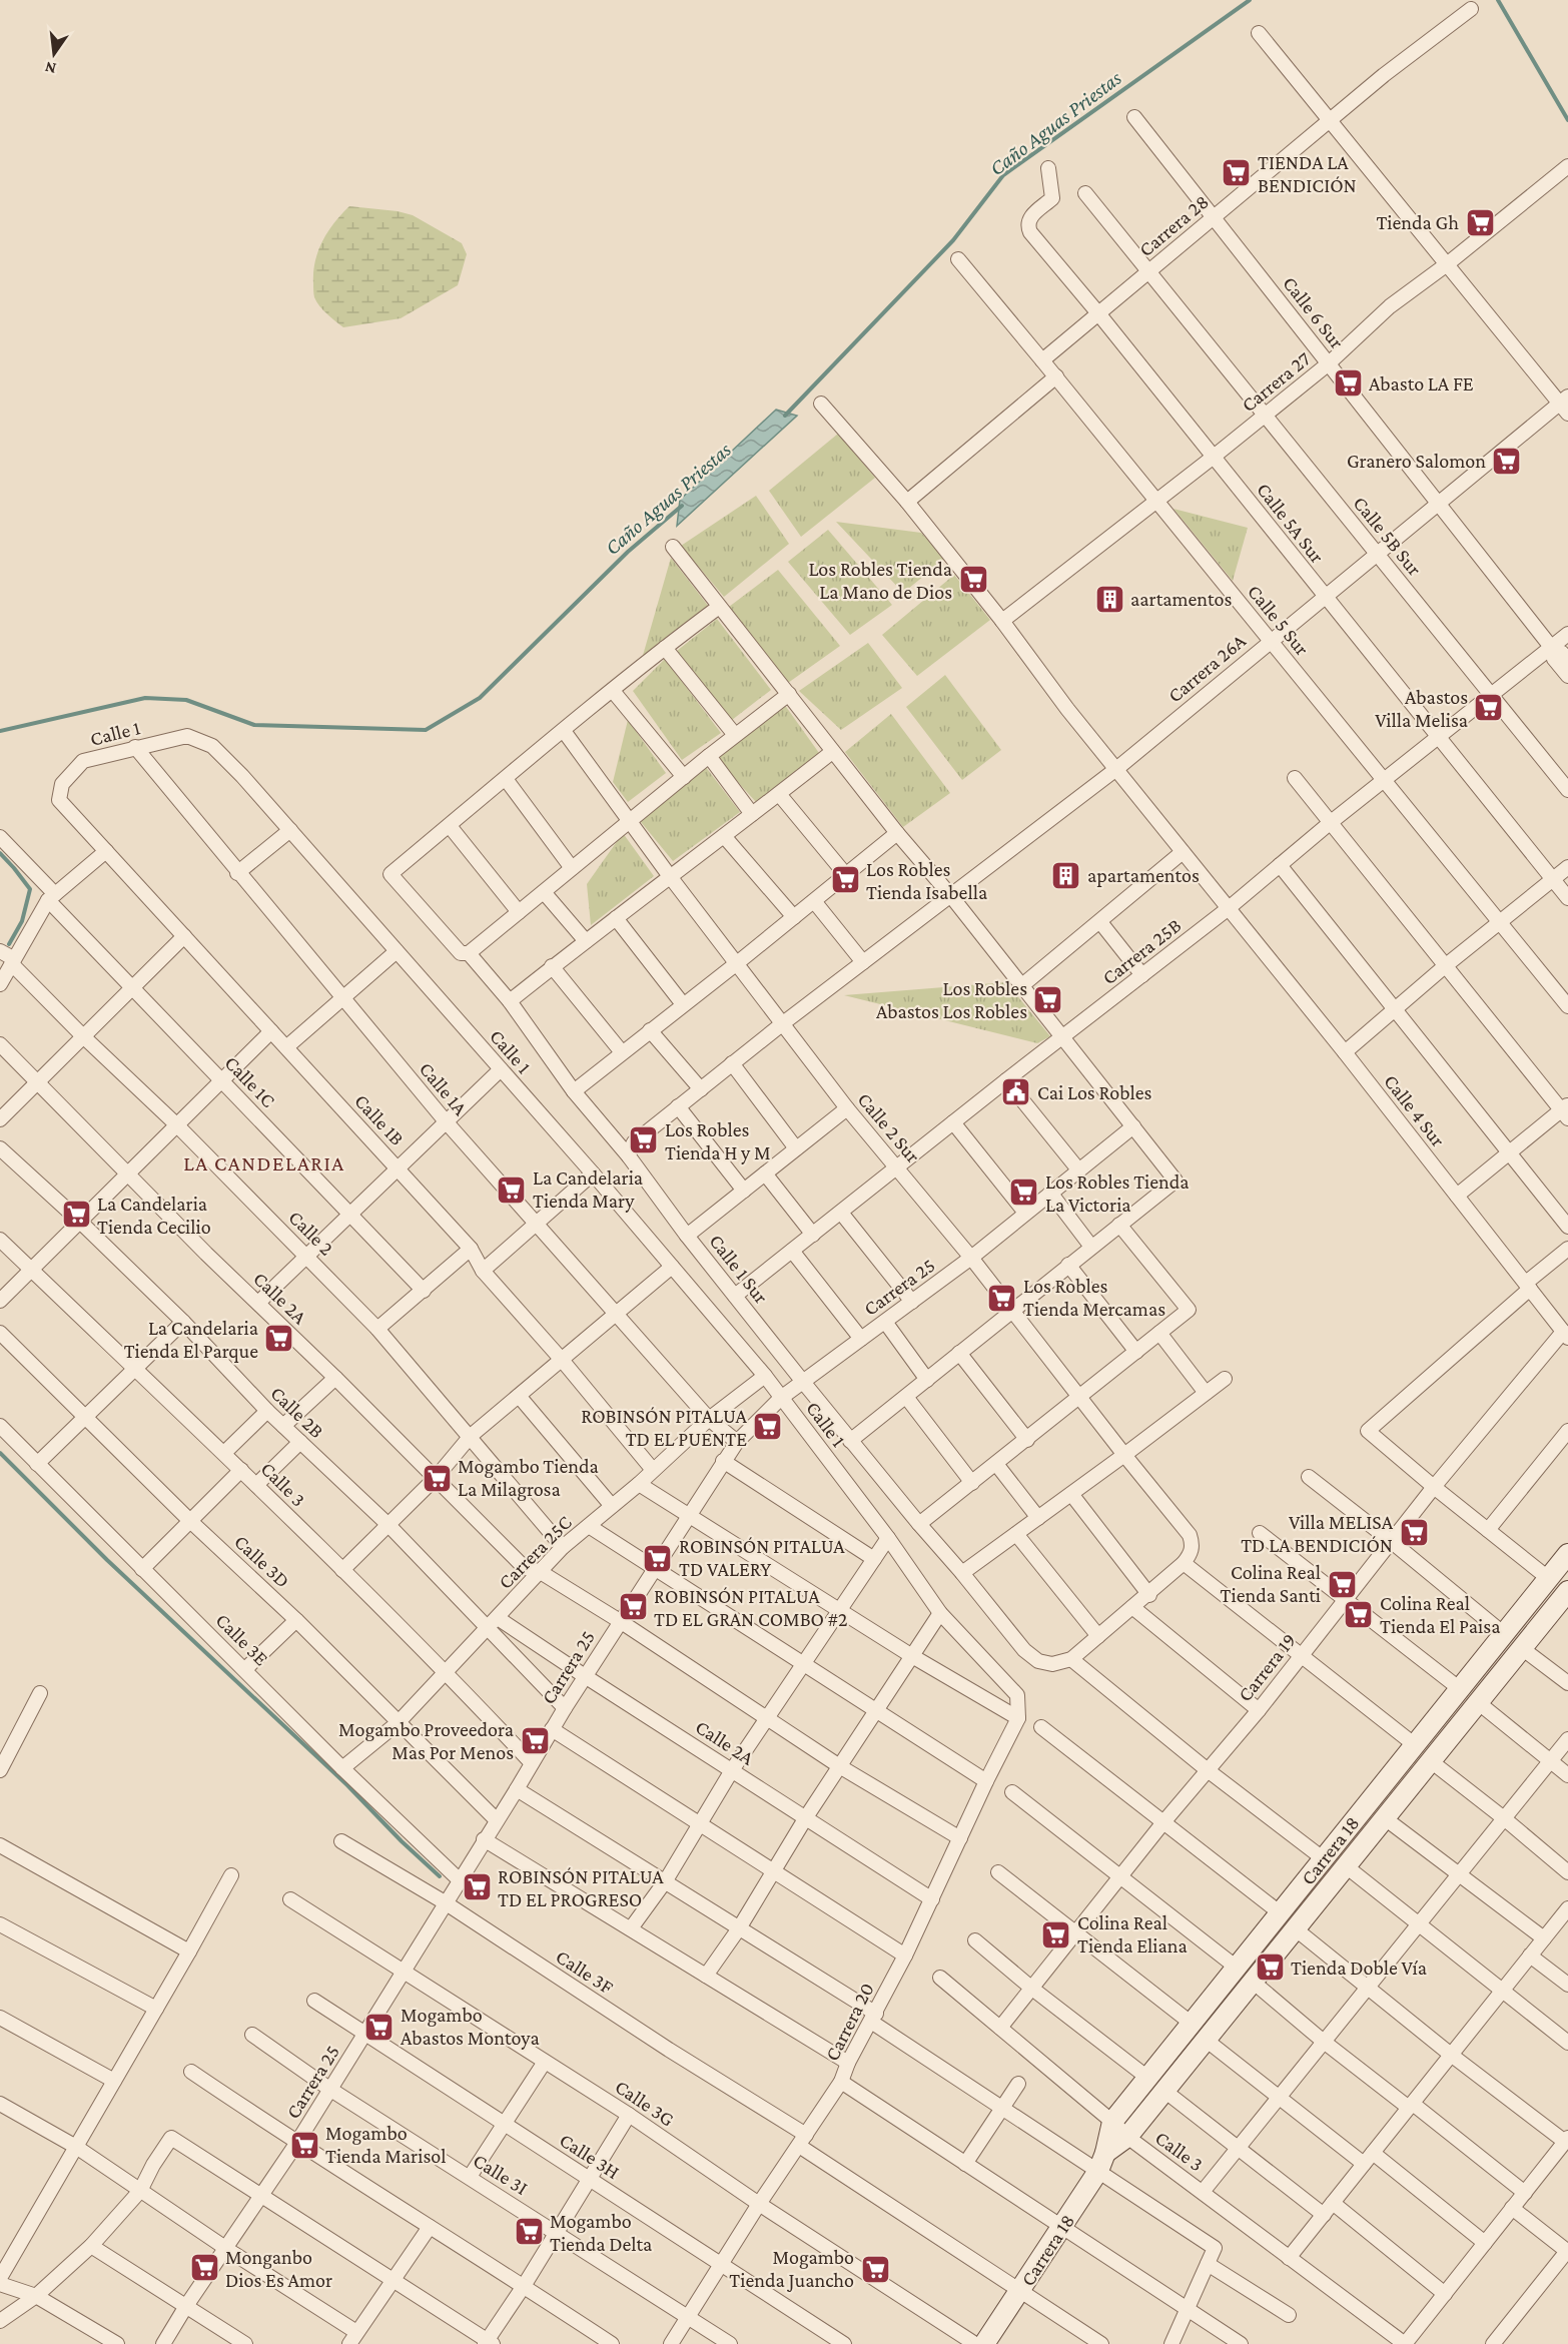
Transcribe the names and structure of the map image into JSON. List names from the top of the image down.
{
  "streets": {
    "street": [
      "Carrera 28",
      "Calle 6 Sur",
      "Carrera 27",
      "Calle 5A Sur",
      "Calle 5B Sur",
      "Calle 5 Sur",
      "Carrera 26A",
      "Calle 1",
      "Carrera 25B",
      "Calle 1C",
      "Calle 1A",
      "Calle 4 Sur",
      "Calle 1B",
      "Calle 2 Sur",
      "Calle 2",
      "Calle 1 Sur",
      "Carrera 25",
      "Calle 2A",
      "Calle 2B",
      "Calle 3",
      "Carrera 25C",
      "Calle 3D",
      "Calle 3E",
      "Carrera 19",
      "Carrera 18",
      "Calle 3F",
      "Carrera 20",
      "Calle 3G",
      "Calle 3H",
      "Calle 3I"
    ]
  },
  "crossings": [
    ["Carrera 28", "Calle 6 Sur"],
    ["Carrera 28", "Calle 5A Sur"],
    ["Carrera 28", "Calle 5B Sur"],
    ["Carrera 28", "Calle 5 Sur"],
    ["Calle 6 Sur", "Carrera 27"],
    ["Calle 6 Sur", "Carrera 26A"],
    ["Calle 6 Sur", "Carrera 25B"],
    ["Carrera 27", "Calle 5A Sur"],
    ["Carrera 27", "Calle 5B Sur"],
    ["Carrera 27", "Calle 5 Sur"],
    ["Carrera 27", "Calle 4 Sur"],
    ["Calle 5A Sur", "Carrera 26A"],
    ["Calle 5A Sur", "Carrera 25B"],
    ["Calle 5B Sur", "Carrera 26A"],
    ["Calle 5B Sur", "Carrera 25B"],
    ["Calle 5 Sur", "Carrera 26A"],
    ["Calle 5 Sur", "Carrera 25B"],
    ["Carrera 26A", "Calle 4 Sur"],
    ["Carrera 26A", "Calle 2 Sur"],
    ["Carrera 26A", "Calle 1 Sur"],
    ["Calle 1", "Calle 1A"],
    ["Calle 1", "Calle 1B"],
    ["Calle 1", "Calle 1 Sur"],
    ["Calle 1", "Carrera 25"],
    ["Calle 1", "Carrera 25C"],
    ["Carrera 25B", "Calle 4 Sur"],
    ["Carrera 25B", "Calle 2 Sur"],
    ["Carrera 25B", "Calle 1 Sur"],
    ["Calle 1A", "Carrera 25"],
    ["Calle 1A", "Carrera 25C"],
    ["Calle 4 Sur", "Carrera 19"],
    ["Calle 1B", "Carrera 25C"],
    ["Calle 2 Sur", "Carrera 25"],
    ["Calle 2", "Carrera 25C"],
    ["Calle 1 Sur", "Carrera 25"],
    ["Carrera 25", "Calle 2A"],
    ["Carrera 25", "Calle 2B"],
    ["Carrera 25", "Calle 3"],
    ["Carrera 25", "Calle 3D"],
    ["Carrera 25", "Calle 3E"],
    ["Carrera 25", "Calle 3F"],
    ["Carrera 25", "Calle 3G"],
    ["Carrera 25", "Calle 3H"],
    ["Carrera 25", "Calle 3I"],
    ["Calle 2A", "Calle 2B"],
    ["Calle 2A", "Carrera 25C"],
    ["Calle 2A", "Carrera 20"],
    ["Calle 2B", "Carrera 25C"],
    ["Calle 3", "Carrera 25C"],
    ["Calle 3", "Carrera 19"],
    ["Calle 3", "Carrera 18"],
    ["Carrera 25C", "Calle 3D"],
    ["Carrera 25C", "Calle 3E"],
    ["Carrera 18", "Calle 3F"],
    ["Calle 3F", "Carrera 20"],
    ["Carrera 20", "Calle 3G"],
    ["Carrera 20", "Calle 3H"],
    ["Carrera 20", "Calle 3I"]
  ],
  "districts": ["LA CANDELARIA"],
  "water": ["Caño Aguas Priestas"],
  "places": {
    "supermarket": [
      "TIENDA LA BENDICIÓN",
      "Tienda Gh",
      "Abasto LA FE",
      "Granero Salomon",
      "Los Robles Tienda La Mano de Dios",
      "Abastos Villa Melisa",
      "Los Robles Tienda Isabella",
      "Los Robles Abastos Los Robles",
      "Los Robles Tienda H y M",
      "La Candelaria Tienda Mary",
      "Los Robles Tienda La Victoria",
      "La Candelaria Tienda Cecilio",
      "Los Robles Tienda Mercamas",
      "La Candelaria Tienda El Parque",
      "ROBINSÓN PITALUA TD EL PUENTE",
      "Mogambo Tienda La Milagrosa",
      "Villa MELISA TD LA BENDICIÓN",
      "ROBINSÓN PITALUA TD VALERY",
      "Colina Real Tienda Santi",
      "ROBINSÓN PITALUA TD EL GRAN COMBO #2",
      "Colina Real Tienda El Paisa",
      "Mogambo Proveedora Mas Por Menos",
      "ROBINSÓN PITALUA TD EL PROGRESO",
      "Colina Real Tienda Eliana",
      "Tienda Doble Vía",
      "Mogambo Abastos Montoya",
      "Mogambo Tienda Marisol",
      "Mogambo Tienda Delta",
      "Monganbo Dios Es Amor",
      "Mogambo Tienda Juancho"
    ],
    "building": ["aartamentos", "apartamentos"],
    "public building": ["Cai Los Robles"]
  },
  "north": "bottom"
}
